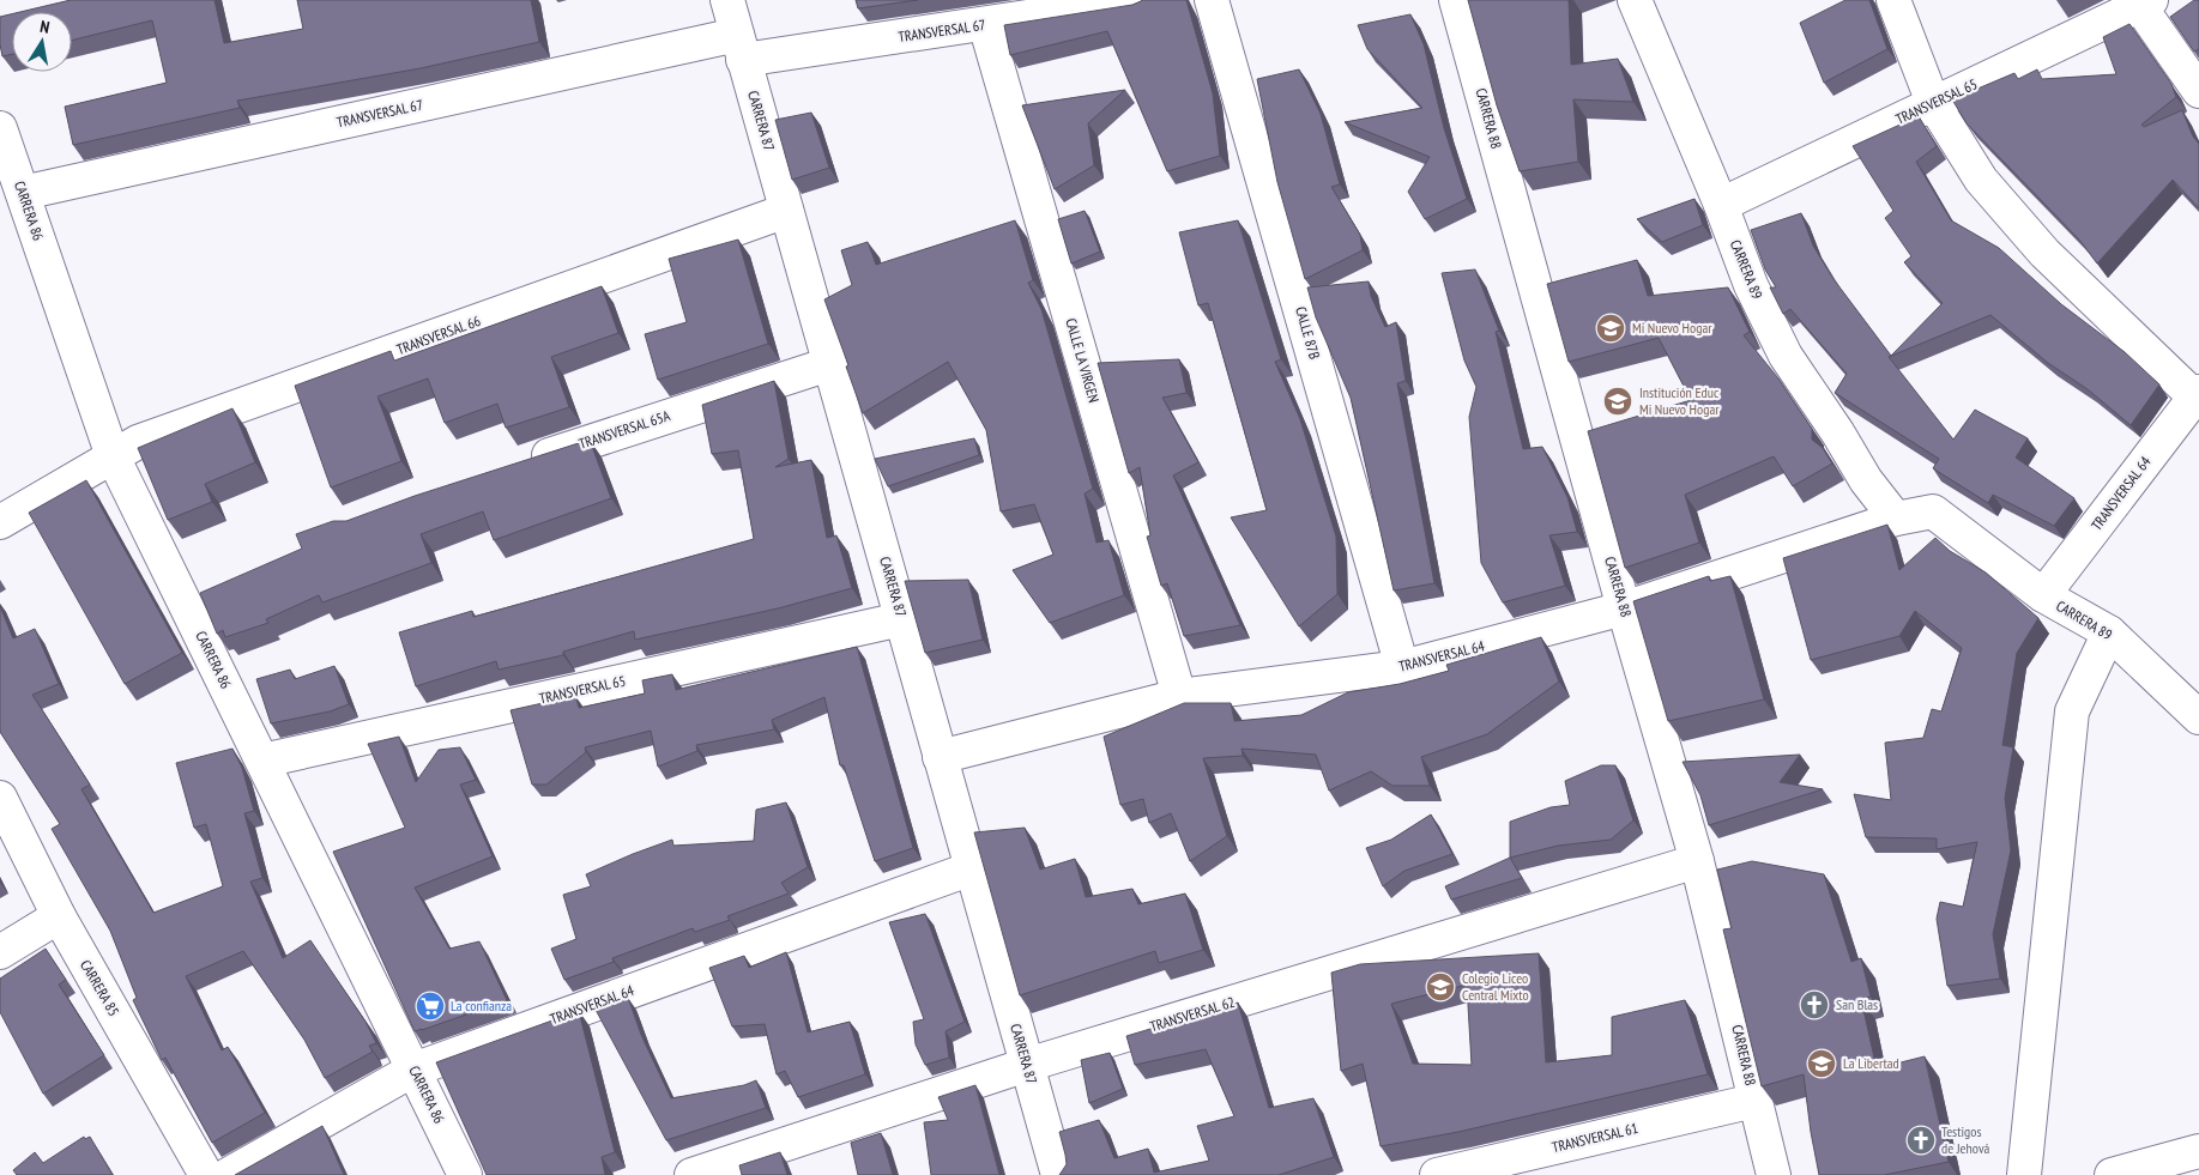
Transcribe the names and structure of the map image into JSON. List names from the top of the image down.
{
  "streets": {
    "street": [
      "TRANSVERSAL 67",
      "TRANSVERSAL 65",
      "CARRERA 88",
      "CARRERA 87",
      "CARRERA 86",
      "CARRERA 89",
      "CALLE 87B",
      "TRANSVERSAL 66",
      "CALLE LA VIRGEN",
      "TRANSVERSAL 65A",
      "TRANSVERSAL 64",
      "CARRERA 85",
      "TRANSVERSAL 62",
      "TRANSVERSAL 61"
    ]
  },
  "crossings": [
    ["TRANSVERSAL 67", "CARRERA 87"],
    ["TRANSVERSAL 67", "CARRERA 86"],
    ["TRANSVERSAL 67", "CALLE LA VIRGEN"],
    ["TRANSVERSAL 65", "CARRERA 87"],
    ["TRANSVERSAL 65", "CARRERA 86"],
    ["TRANSVERSAL 65", "CARRERA 89"],
    ["CARRERA 88", "TRANSVERSAL 64"],
    ["CARRERA 88", "TRANSVERSAL 62"],
    ["CARRERA 88", "TRANSVERSAL 61"],
    ["CARRERA 87", "TRANSVERSAL 66"],
    ["CARRERA 87", "TRANSVERSAL 65A"],
    ["CARRERA 87", "TRANSVERSAL 64"],
    ["CARRERA 87", "TRANSVERSAL 62"],
    ["CARRERA 86", "TRANSVERSAL 66"],
    ["CARRERA 86", "TRANSVERSAL 64"],
    ["CARRERA 89", "TRANSVERSAL 64"],
    ["CALLE 87B", "TRANSVERSAL 64"],
    ["CALLE LA VIRGEN", "TRANSVERSAL 64"]
  ],
  "places": {
    "school or university": [
      "Mi Nuevo Hogar",
      "Institución Educ Mi Nuevo Hogar",
      "Colegio Liceo Central Mixto",
      "La Libertad"
    ],
    "church": ["San Blas", "Testigos de Jehová"],
    "supermarket": ["La confianza"]
  },
  "north": "top"
}
